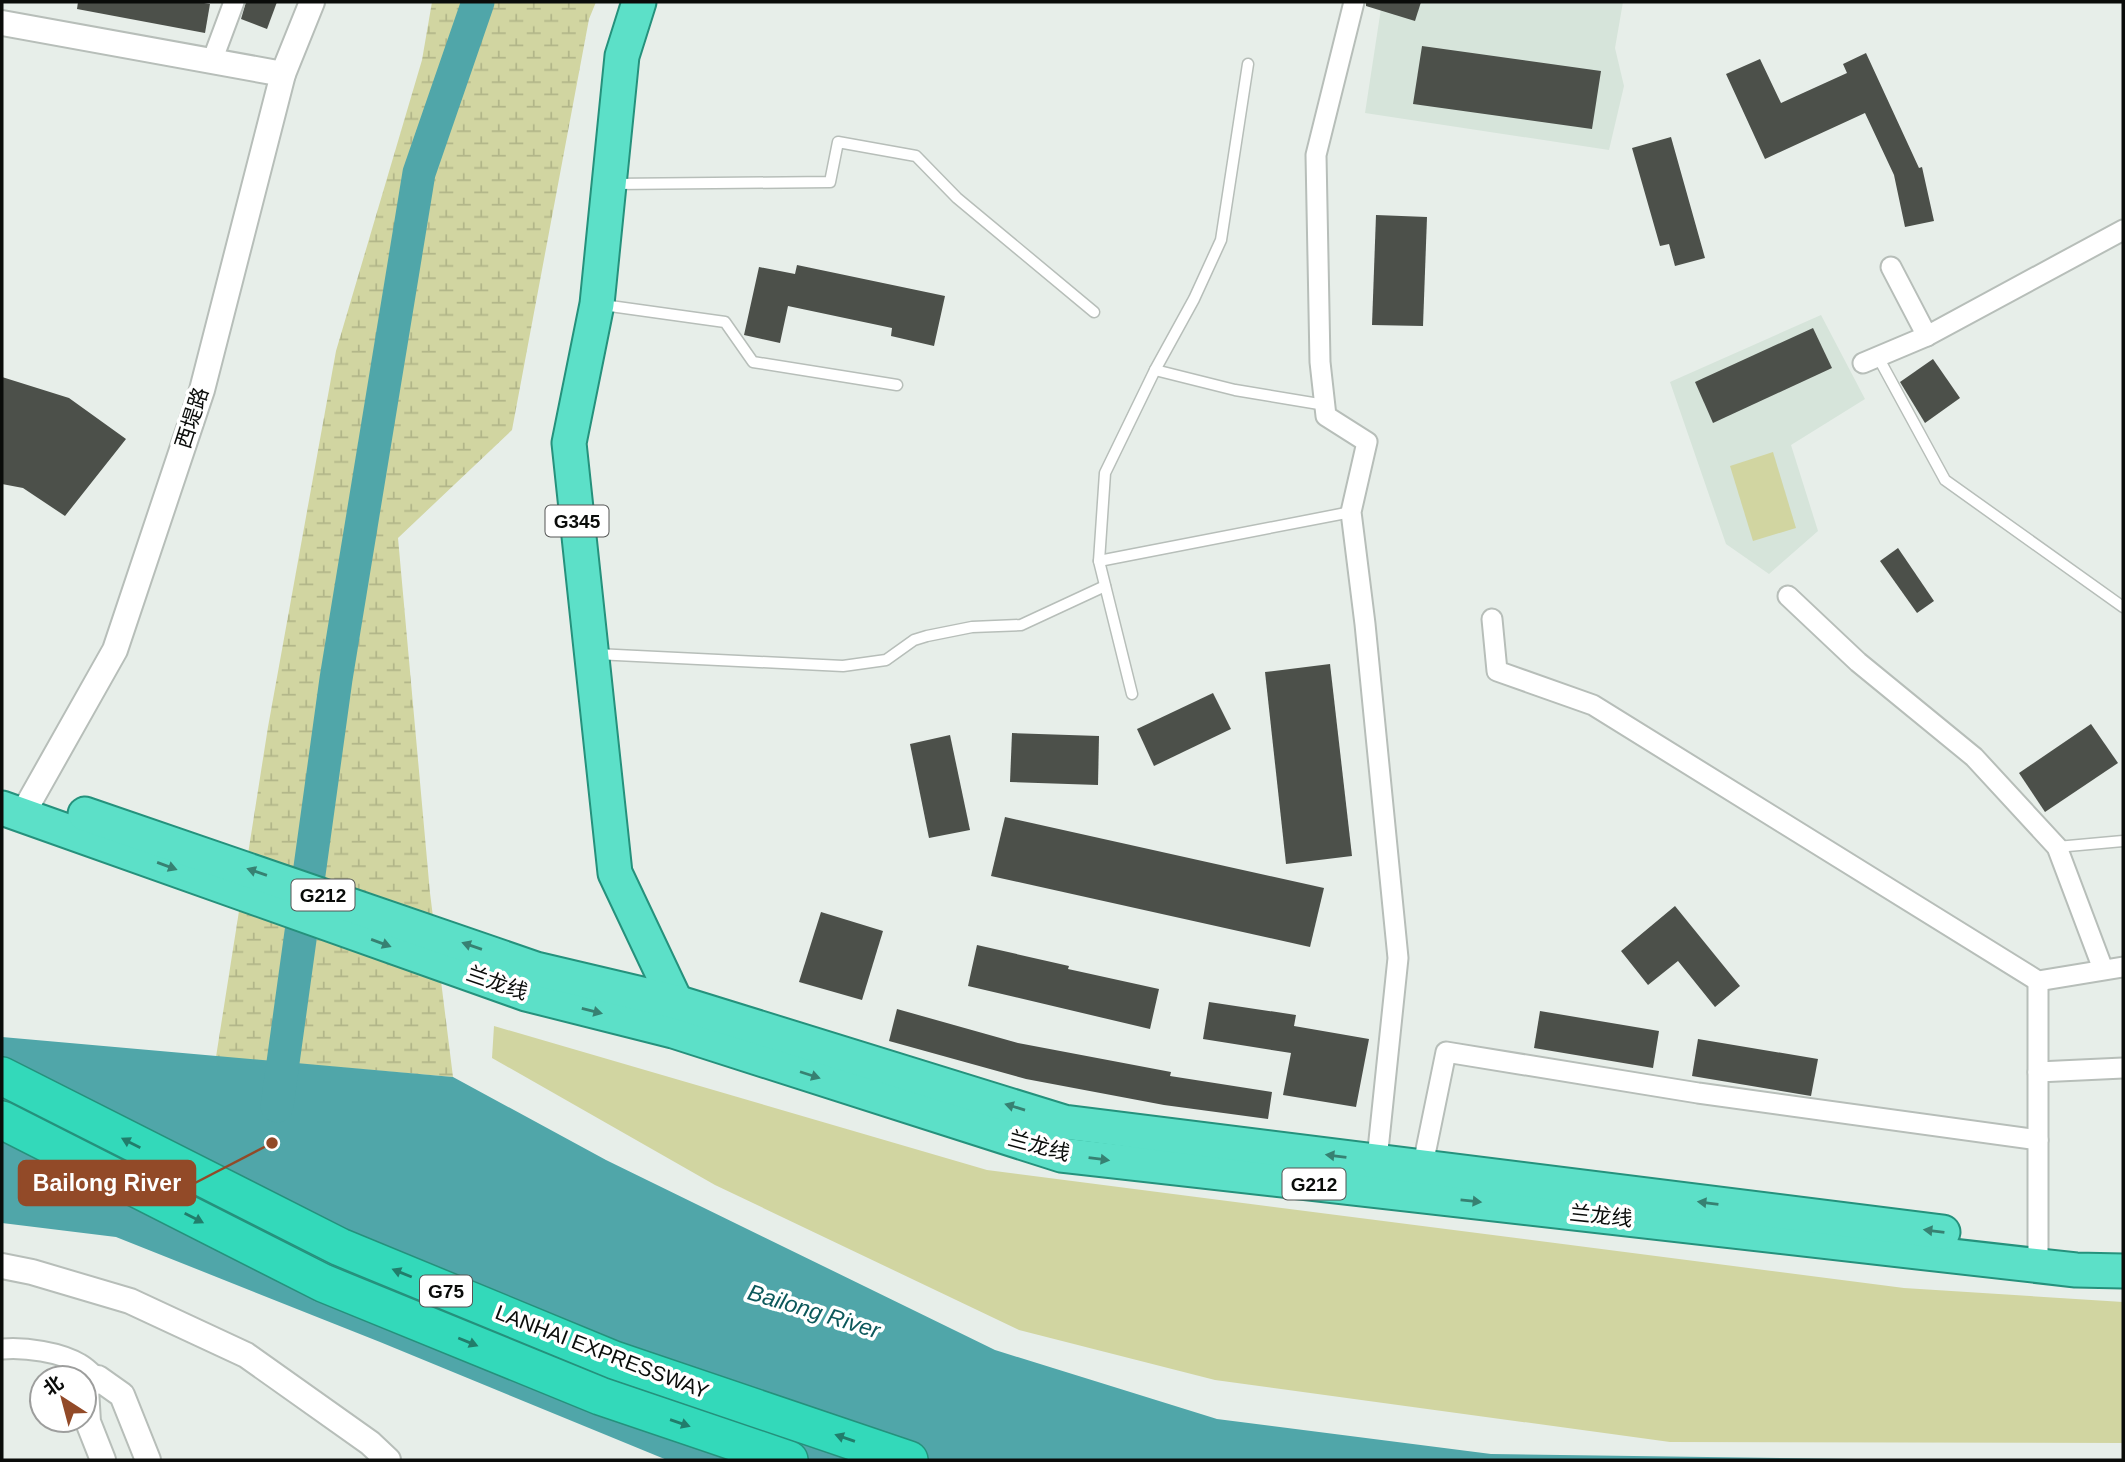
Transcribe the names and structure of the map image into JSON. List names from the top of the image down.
{
  "streets": {
    "highway": [
      "G345",
      "G212",
      "兰龙线",
      "G75",
      "LANHAI EXPRESSWAY"
    ],
    "street": ["西堤路"]
  },
  "crossings": [
    ["西堤路", "兰龙线"],
    ["G345", "兰龙线"]
  ],
  "water": ["Bailong River"],
  "places": ["Bailong River"],
  "north": "top left"
}
